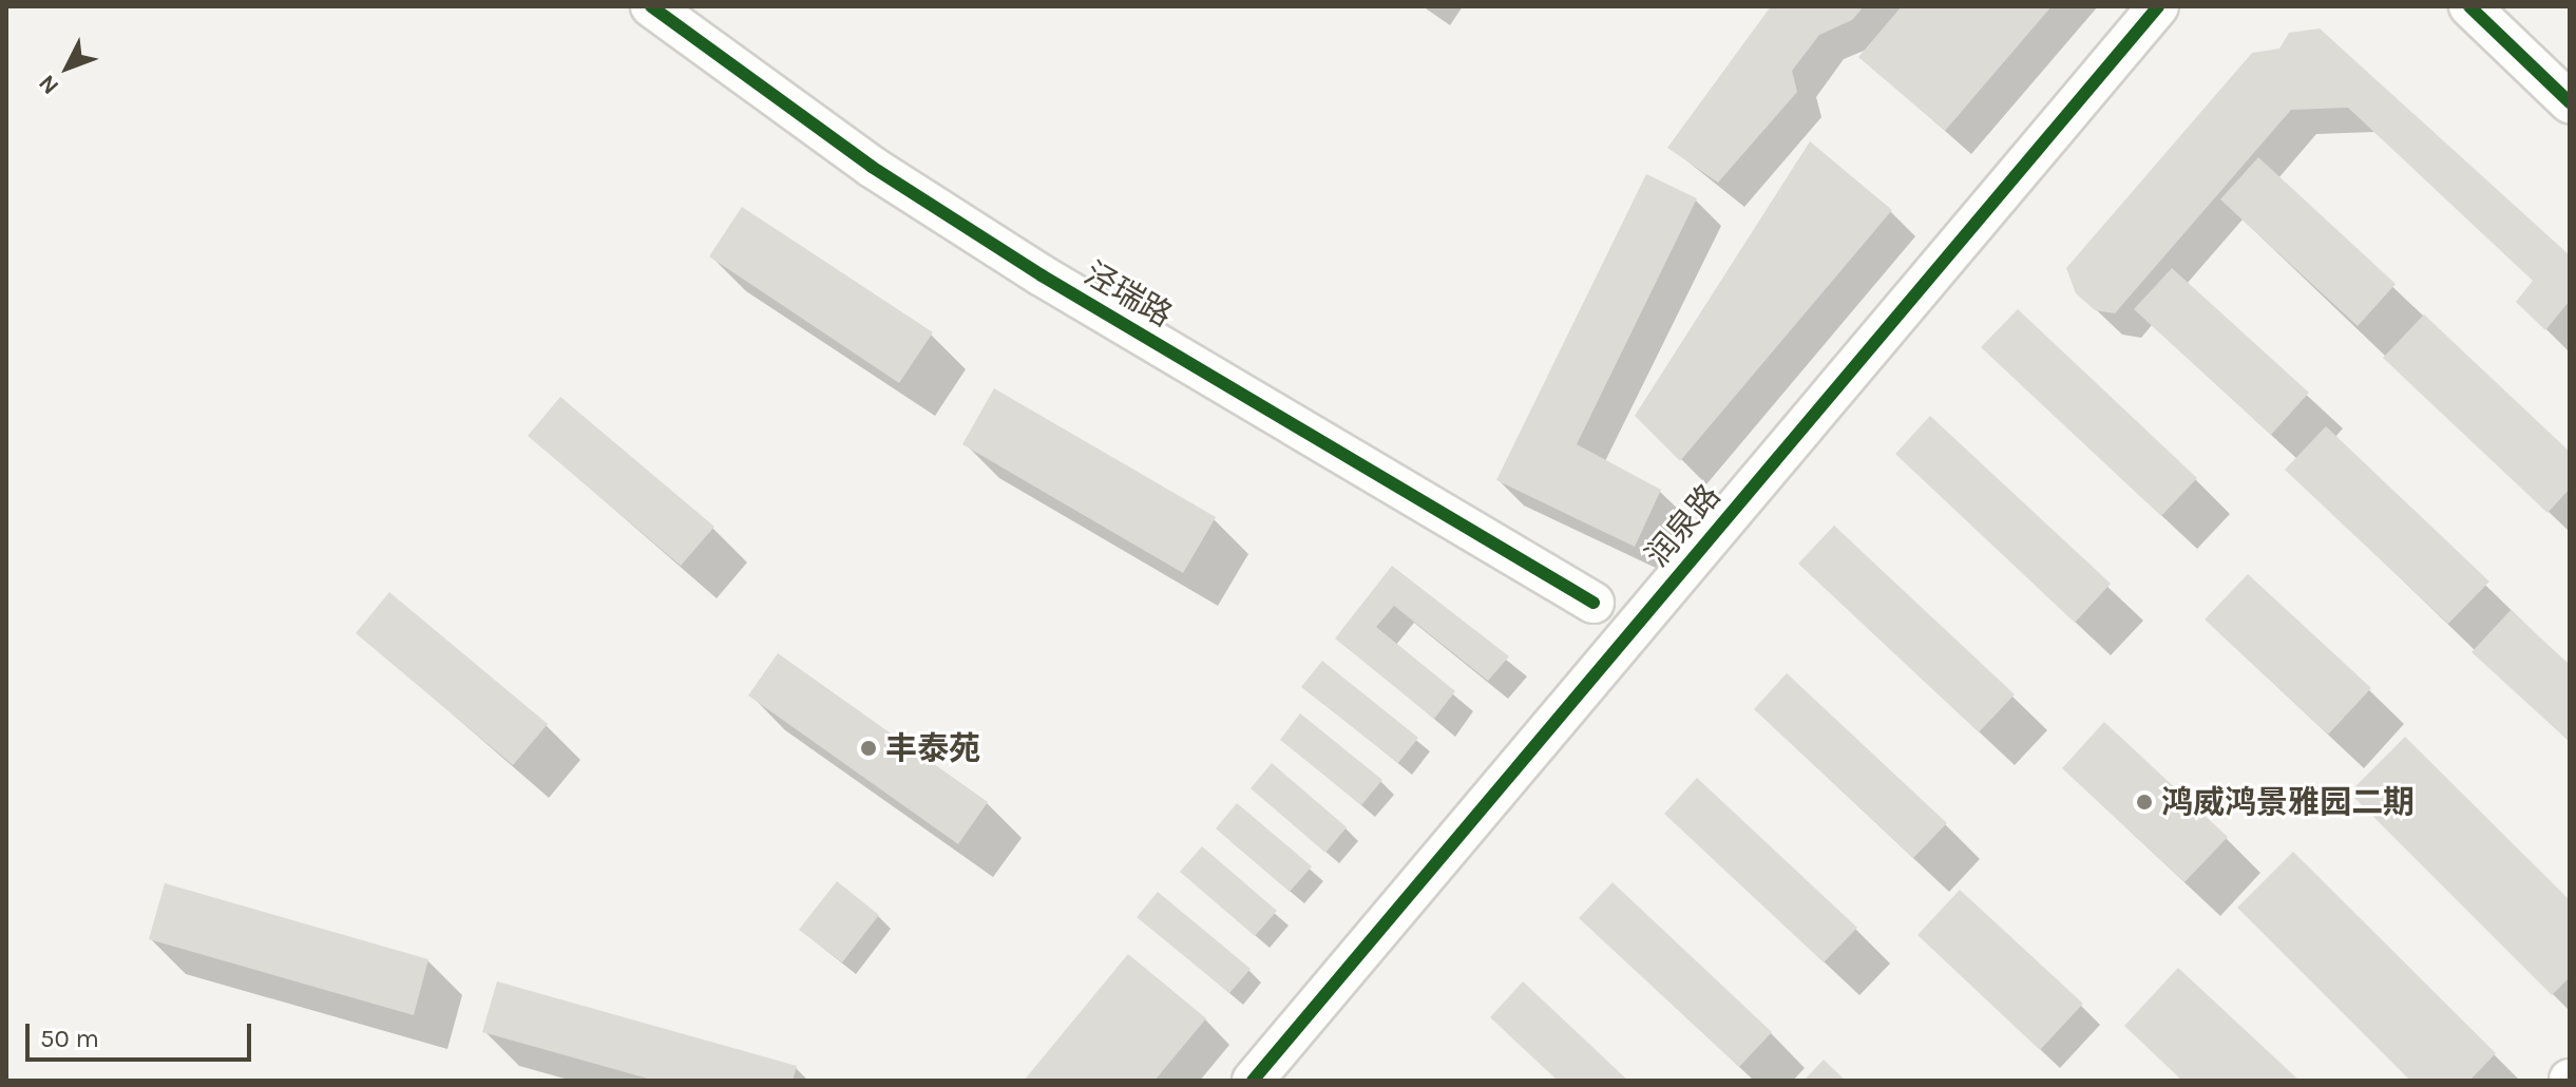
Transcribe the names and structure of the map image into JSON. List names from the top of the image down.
{
  "streets": {
    "street": ["泾瑞路", "润泉路"]
  },
  "places": ["丰泰苑", "鸿威鸿景雅园二期"],
  "scale_bar": "50 m",
  "north": "bottom left"
}
